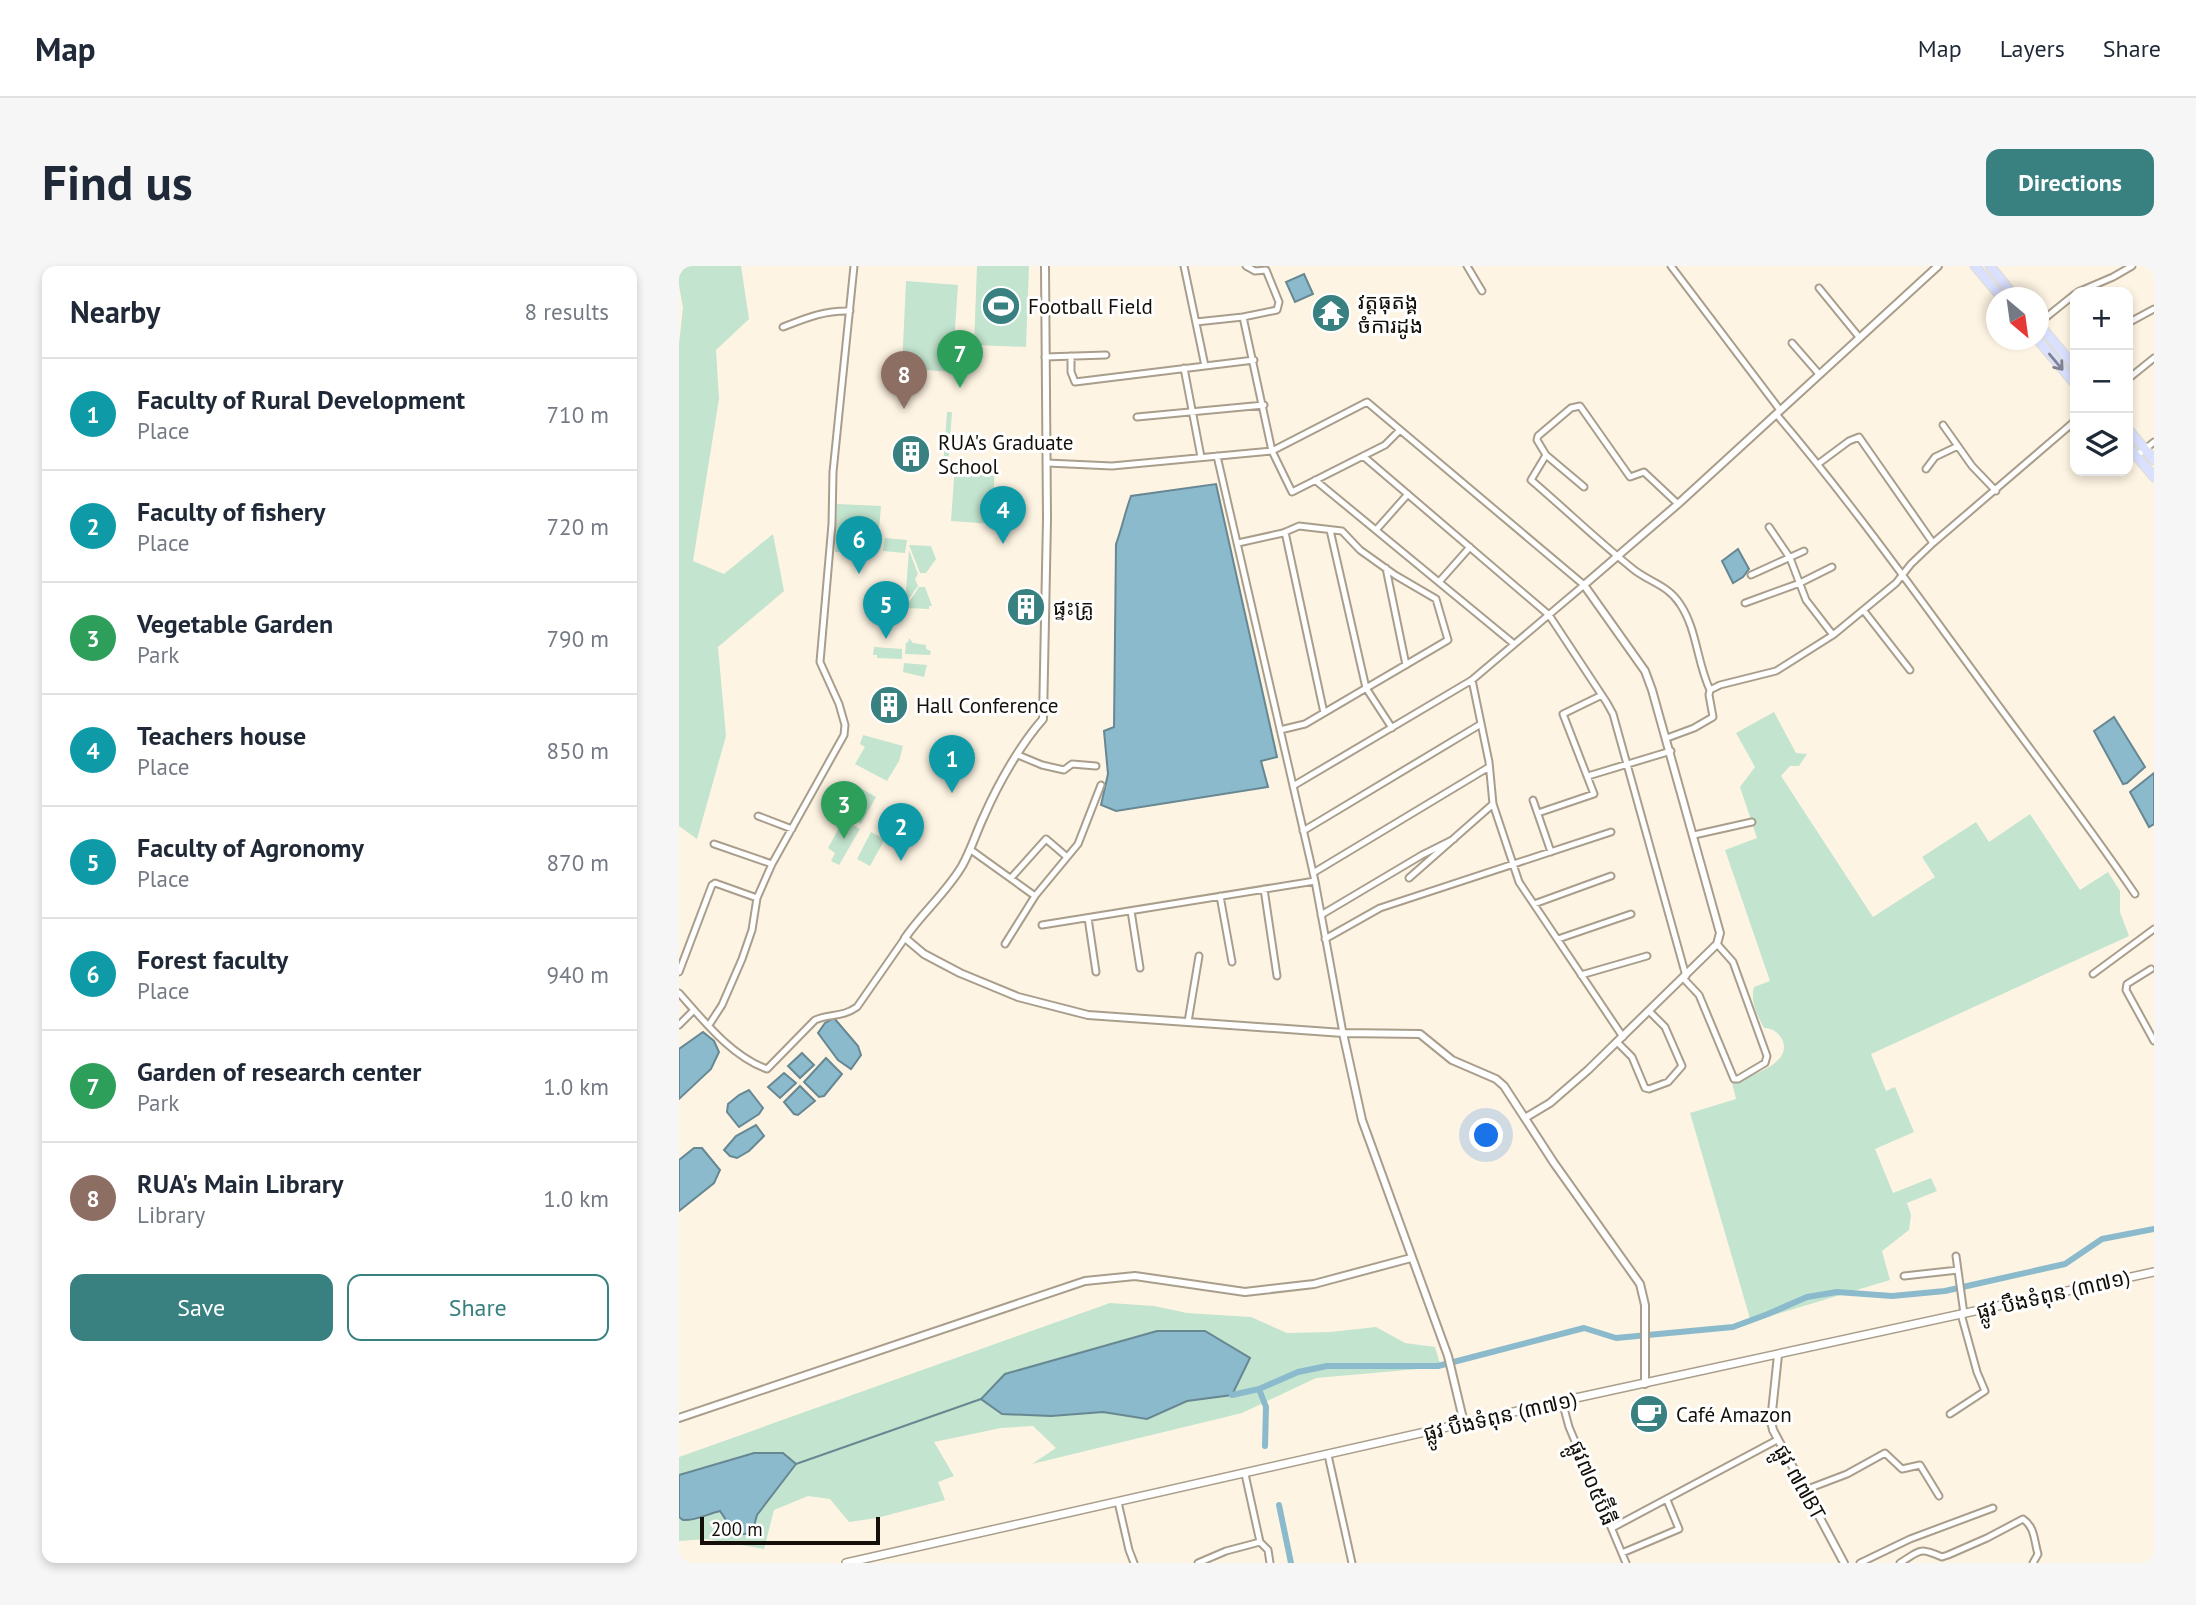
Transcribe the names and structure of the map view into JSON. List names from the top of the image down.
{
  "streets": {
    "main road": ["ផ្លូវ បឹងទំពុន (៣៧១)"],
    "street": ["ផ្លូវ ៧៧BT", "ផ្លូវ៧០៥ប៊ីធី"]
  },
  "crossings": [
    ["ផ្លូវ បឹងទំពុន (៣៧១)", "ផ្លូវ ៧៧BT"],
    ["ផ្លូវ បឹងទំពុន (៣៧១)", "ផ្លូវ៧០៥ប៊ីធី"]
  ],
  "places": {
    "sports": ["Football Field"],
    "temple": ["វត្តធុតង្គ ចំការដូង"],
    "building": ["RUA's Graduate School", "ផ្ទះគ្រូ", "Hall Conference"],
    "cafe": ["Café Amazon"]
  },
  "scale_bar": "200 m",
  "north": "bottom right",
  "page": {
    "header": "Map",
    "nav": ["Map", "Layers", "Share"],
    "buttons": [
      "Directions",
      ["Save", "Share"]
    ],
    "title": "Find us",
    "heading": ["Nearby", "8 results"],
    "map_buttons": ["+", "−"],
    "pins": [
      "7",
      "8",
      "4",
      "6",
      "5",
      "1",
      "3",
      "2"
    ],
    "list": [
      {
        "mark": "1",
        "name": "Faculty of Rural Development",
        "note": "Place",
        "value": "710 m"
      },
      {
        "mark": "2",
        "name": "Faculty of fishery",
        "note": "Place",
        "value": "720 m"
      },
      {
        "mark": "3",
        "name": "Vegetable Garden",
        "note": "Park",
        "value": "790 m"
      },
      {
        "mark": "4",
        "name": "Teachers house",
        "note": "Place",
        "value": "850 m"
      },
      {
        "mark": "5",
        "name": "Faculty of Agronomy",
        "note": "Place",
        "value": "870 m"
      },
      {
        "mark": "6",
        "name": "Forest faculty",
        "note": "Place",
        "value": "940 m"
      },
      {
        "mark": "7",
        "name": "Garden of research center",
        "note": "Park",
        "value": "1.0 km"
      },
      {
        "mark": "8",
        "name": "RUA's Main Library",
        "note": "Library",
        "value": "1.0 km"
      }
    ],
    "scale": "200 m"
  }
}
